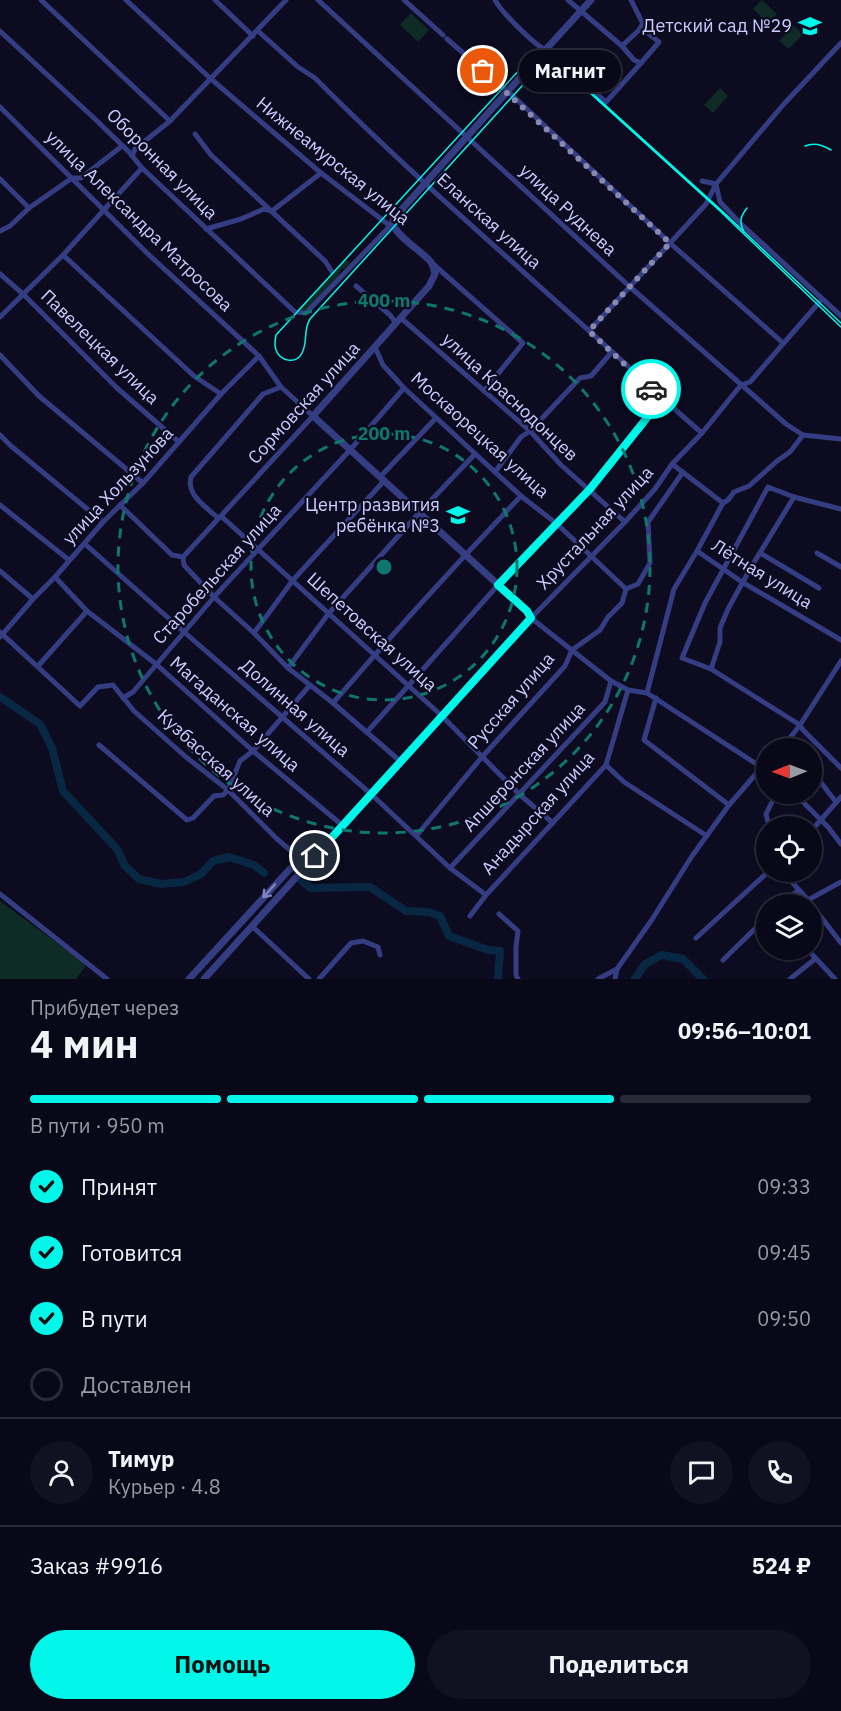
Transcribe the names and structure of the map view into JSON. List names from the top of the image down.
{
  "streets": {
    "street": [
      "Нижнеамурская улица",
      "Оборонная улица",
      "улица Руднева",
      "улица Александра Матросова",
      "Еланская улица",
      "Павелецкая улица",
      "улица Краснодонцев",
      "Сормовская улица",
      "Москворецкая улица",
      "улица Хользунова",
      "Хрустальная улица",
      "Старобельская улица",
      "Лётная улица",
      "Шепетовская улица",
      "Русская улица",
      "Долинная улица",
      "Магаданская улица",
      "Кузбасская улица",
      "Апшеронская улица",
      "Анадырская улица"
    ]
  },
  "crossings": [
    ["Нижнеамурская улица", "Оборонная улица"],
    ["Нижнеамурская улица", "улица Краснодонцев"],
    ["Нижнеамурская улица", "Сормовская улица"],
    ["улица Руднева", "Хрустальная улица"],
    ["улица Александра Матросова", "Сормовская улица"],
    ["улица Александра Матросова", "улица Хользунова"],
    ["улица Александра Матросова", "Шепетовская улица"],
    ["Еланская улица", "Хрустальная улица"],
    ["Павелецкая улица", "улица Хользунова"],
    ["улица Краснодонцев", "Сормовская улица"],
    ["улица Краснодонцев", "Хрустальная улица"],
    ["Сормовская улица", "Москворецкая улица"],
    ["Сормовская улица", "Шепетовская улица"],
    ["Москворецкая улица", "Хрустальная улица"],
    ["Москворецкая улица", "Старобельская улица"],
    ["Москворецкая улица", "Русская улица"],
    ["улица Хользунова", "Долинная улица"],
    ["улица Хользунова", "Магаданская улица"],
    ["Хрустальная улица", "Шепетовская улица"],
    ["Хрустальная улица", "Долинная улица"],
    ["Хрустальная улица", "Магаданская улица"],
    ["Старобельская улица", "Шепетовская улица"],
    ["Старобельская улица", "Долинная улица"],
    ["Старобельская улица", "Магаданская улица"],
    ["Старобельская улица", "Кузбасская улица"],
    ["Шепетовская улица", "Русская улица"],
    ["Шепетовская улица", "Апшеронская улица"],
    ["Шепетовская улица", "Анадырская улица"],
    ["Русская улица", "Долинная улица"],
    ["Долинная улица", "Апшеронская улица"],
    ["Долинная улица", "Анадырская улица"]
  ],
  "places": {
    "school or university": ["Детский сад №29", "Центр развития ребёнка №3"],
    "other": ["Магнит"]
  },
  "north": "left",
  "page": {
    "bubble": "Магнит",
    "heading": ["4 мин", "Прибудет через", "09:56–10:01"],
    "panel": [
      "Тимур",
      "Курьер · 4.8",
      "Заказ #9916",
      "524 ₽"
    ],
    "bar": "В пути · 950 m",
    "list": [
      ["Принят", "09:33"],
      ["Готовится", "09:45"],
      ["В пути", "09:50"],
      "Доставлен"
    ],
    "buttons": ["Помощь", "Поделиться"]
  },
  "rings": ["400 m", "200 m"]
}
